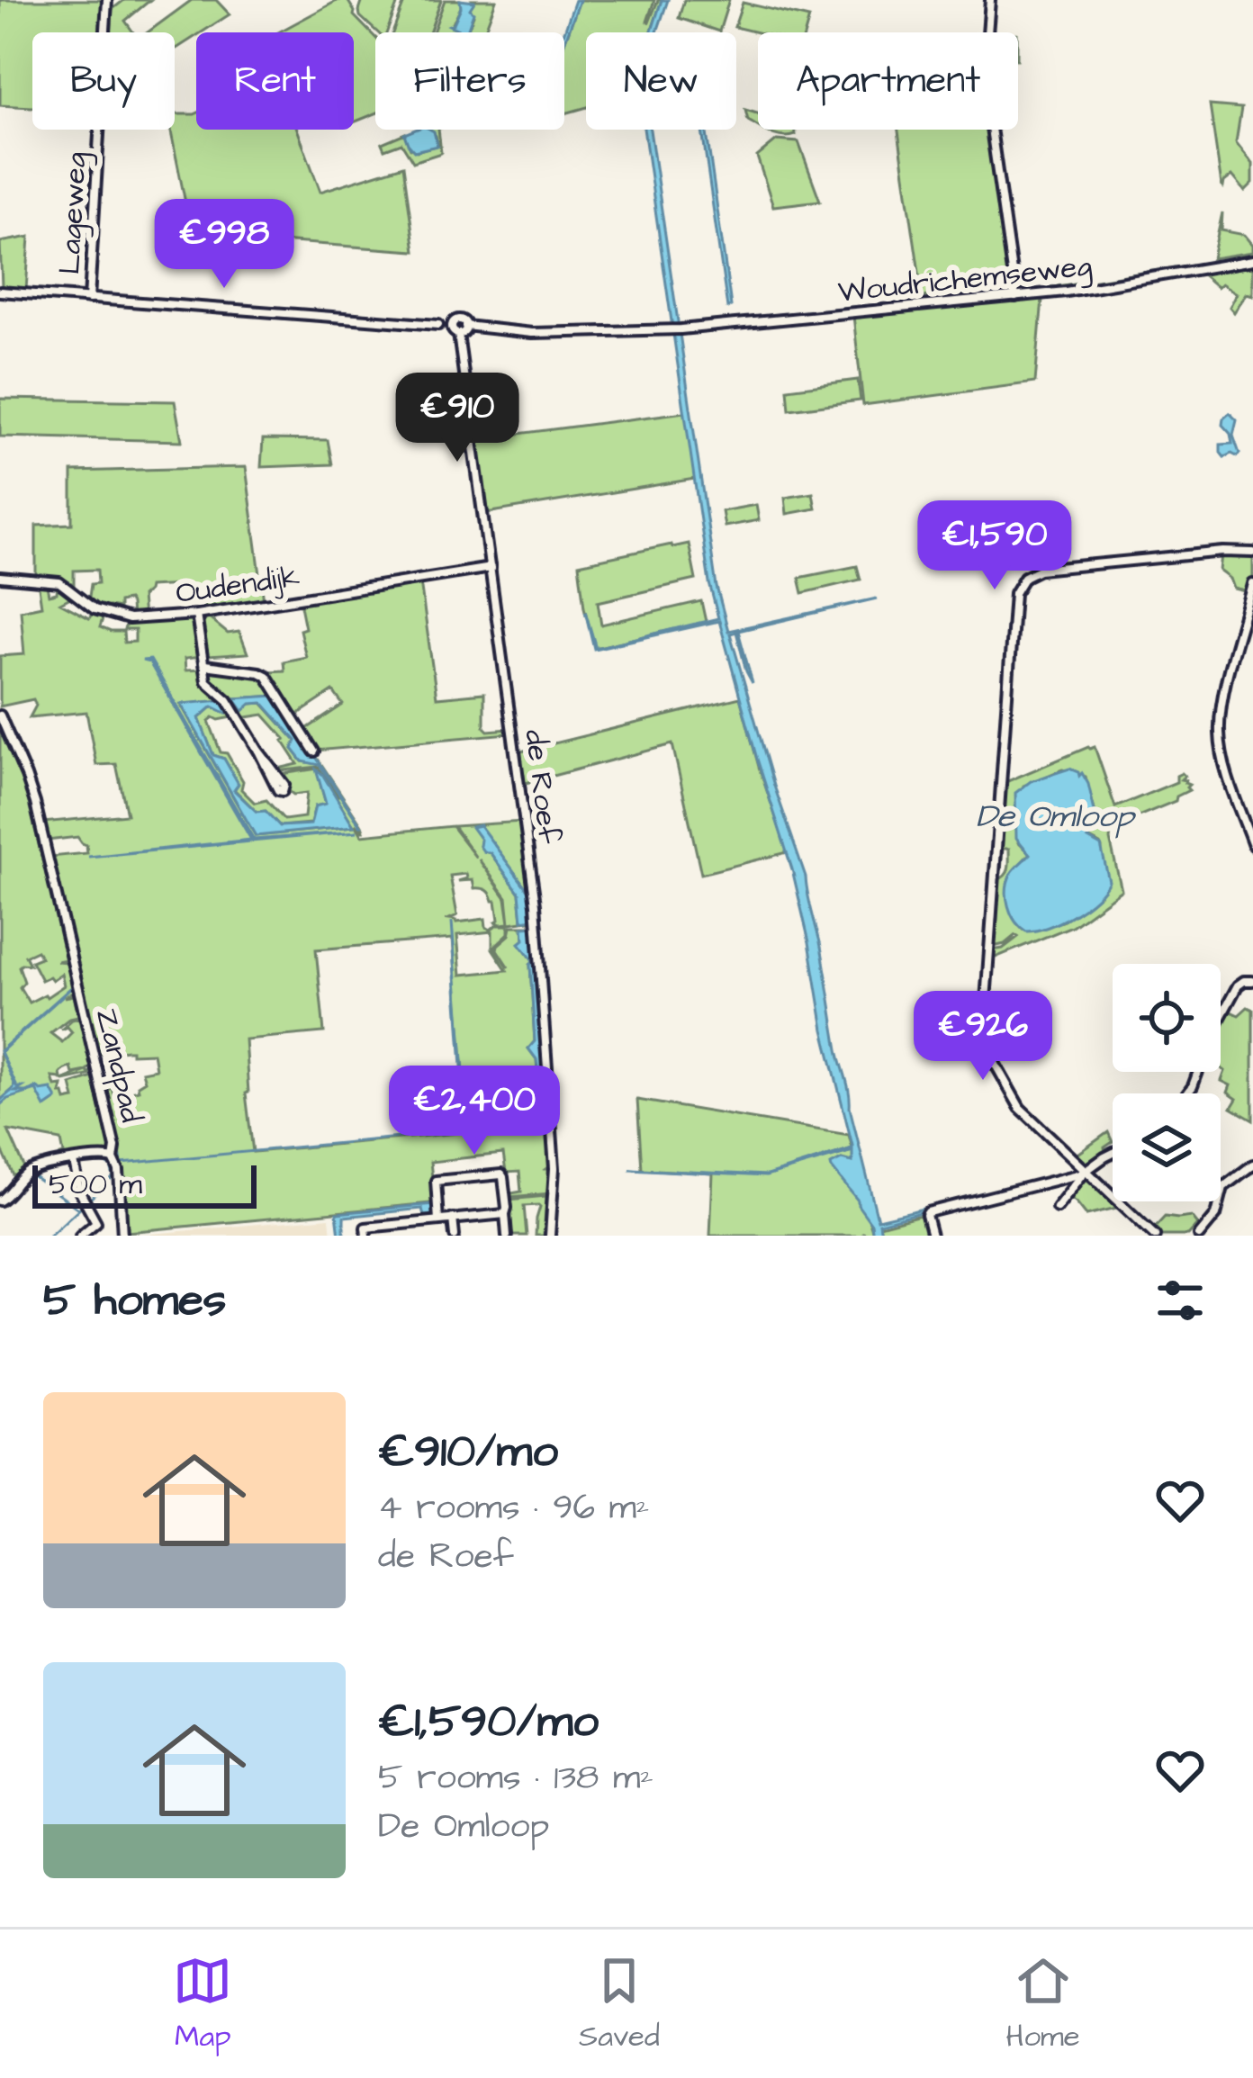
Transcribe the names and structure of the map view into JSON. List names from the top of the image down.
{
  "streets": {
    "street": [
      "Lageweg",
      "Woudrichemseweg",
      "Oudendijk",
      "de Roef",
      "Zandpad"
    ]
  },
  "crossings": [
    ["Woudrichemseweg", "de Roef"],
    ["Oudendijk", "de Roef"]
  ],
  "water": ["De Omloop"],
  "scale_bar": "500 m",
  "page": {
    "chip": [
      "Buy",
      "Rent",
      "Filters",
      "New",
      "Apartment"
    ],
    "price": [
      "€998",
      "€910",
      "€1,590",
      "€926",
      "€2,400"
    ],
    "scale": "500 m",
    "heading": "5 homes",
    "list": [
      {
        "name": "€910/mo",
        "note": "4 rooms · 96 m² · de Roef"
      },
      {
        "name": "€1,590/mo",
        "note": "5 rooms · 138 m² · De Omloop"
      }
    ],
    "tabs": ["Map", "Saved", "Home"]
  }
}
